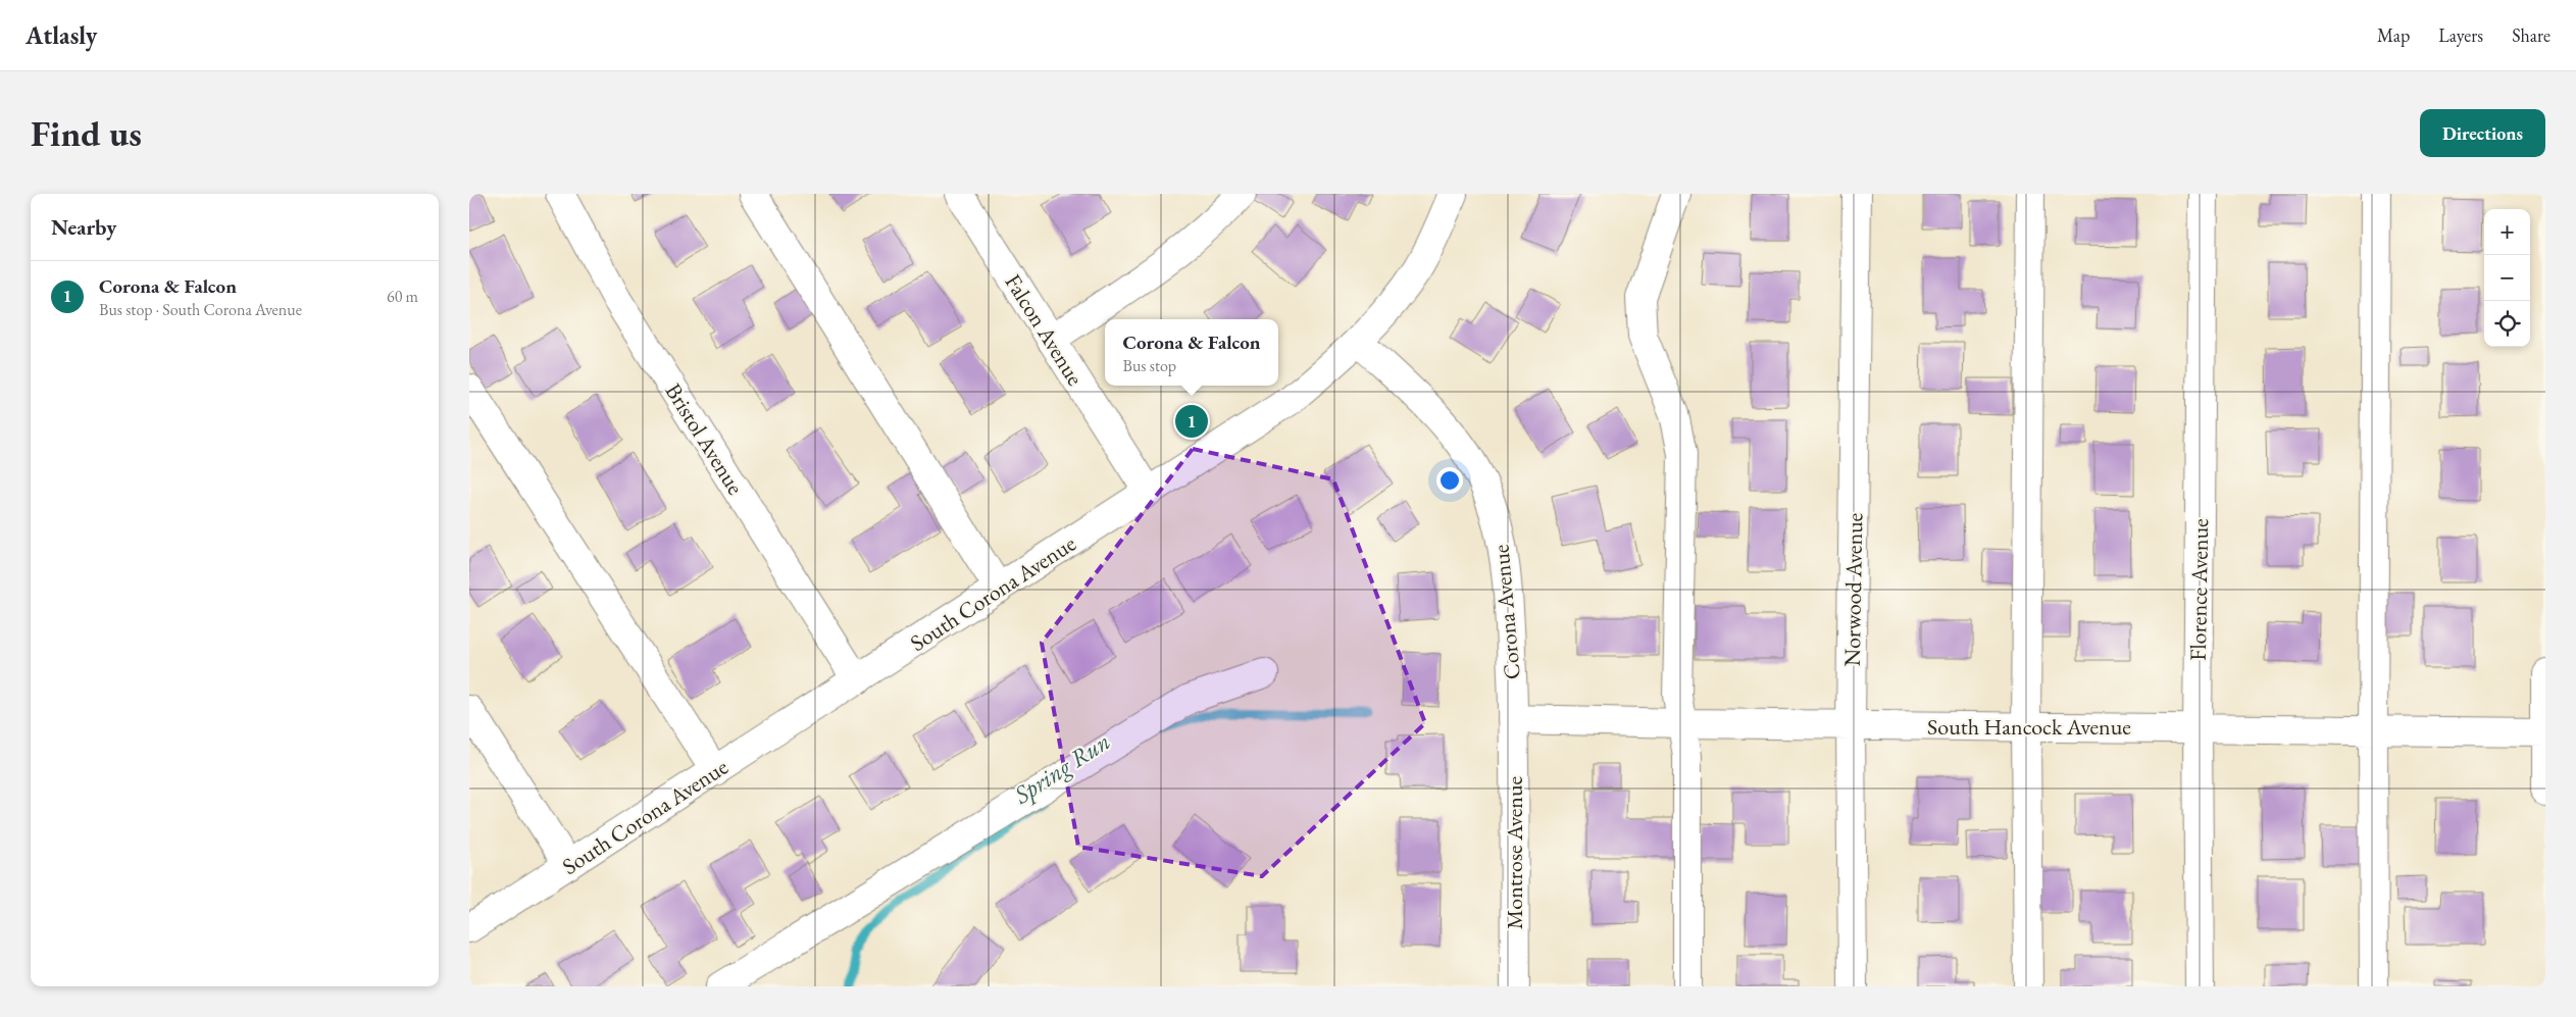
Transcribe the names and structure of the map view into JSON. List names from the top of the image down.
{
  "streets": {
    "street": [
      "Falcon Avenue",
      "Bristol Avenue",
      "Norwood Avenue",
      "Florence Avenue",
      "South Corona Avenue",
      "Corona Avenue",
      "South Hancock Avenue",
      "Montrose Avenue"
    ]
  },
  "crossings": [
    ["Falcon Avenue", "South Corona Avenue"],
    ["Bristol Avenue", "South Corona Avenue"],
    ["Norwood Avenue", "South Hancock Avenue"],
    ["Florence Avenue", "South Hancock Avenue"],
    ["South Corona Avenue", "Corona Avenue"],
    ["Corona Avenue", "South Hancock Avenue"],
    ["Corona Avenue", "Montrose Avenue"],
    ["South Hancock Avenue", "Montrose Avenue"]
  ],
  "water": ["Spring Run"],
  "page": {
    "header": "Atlasly",
    "nav": ["Map", "Layers", "Share"],
    "buttons": "Directions",
    "title": "Find us",
    "heading": "Nearby",
    "map_buttons": ["+", "−"],
    "list": [
      {
        "mark": "1",
        "name": "Corona & Falcon",
        "note": "Bus stop · South Corona Avenue",
        "value": "60 m"
      }
    ],
    "popup": ["Corona & Falcon", "Bus stop"],
    "pins": "1"
  }
}
